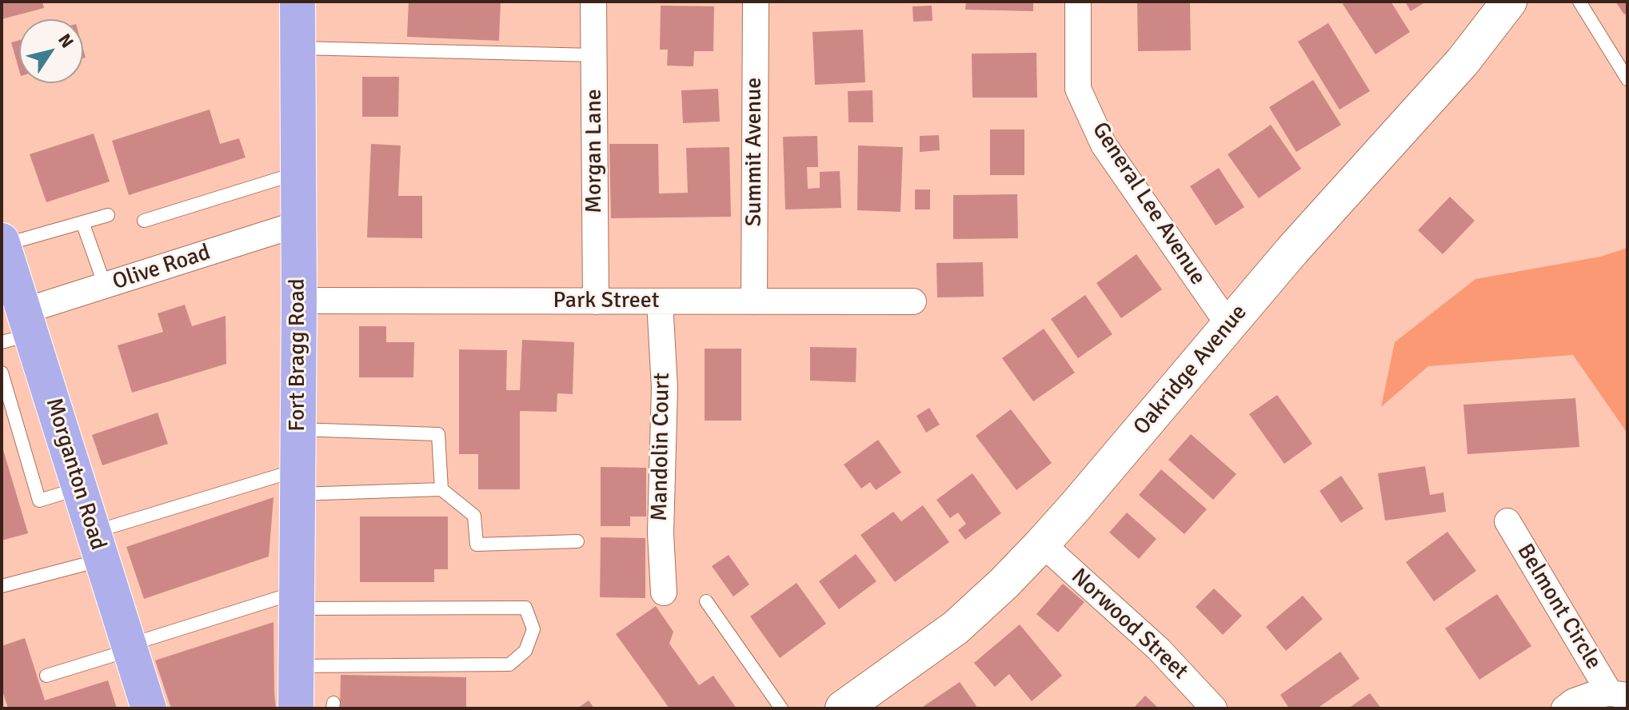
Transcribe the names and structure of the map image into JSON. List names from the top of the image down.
{
  "streets": {
    "main road": ["Fort Bragg Road", "Morganton Road"],
    "street": [
      "Morgan Lane",
      "Summit Avenue",
      "General Lee Avenue",
      "Olive Road",
      "Park Street",
      "Oakridge Avenue",
      "Mandolin Court",
      "Belmont Circle",
      "Norwood Street"
    ]
  },
  "crossings": [
    ["Morgan Lane", "Park Street"],
    ["Summit Avenue", "Park Street"],
    ["General Lee Avenue", "Oakridge Avenue"],
    ["Olive Road", "Fort Bragg Road"],
    ["Olive Road", "Morganton Road"],
    ["Park Street", "Fort Bragg Road"],
    ["Park Street", "Mandolin Court"],
    ["Oakridge Avenue", "Norwood Street"]
  ],
  "north": "top right"
}
